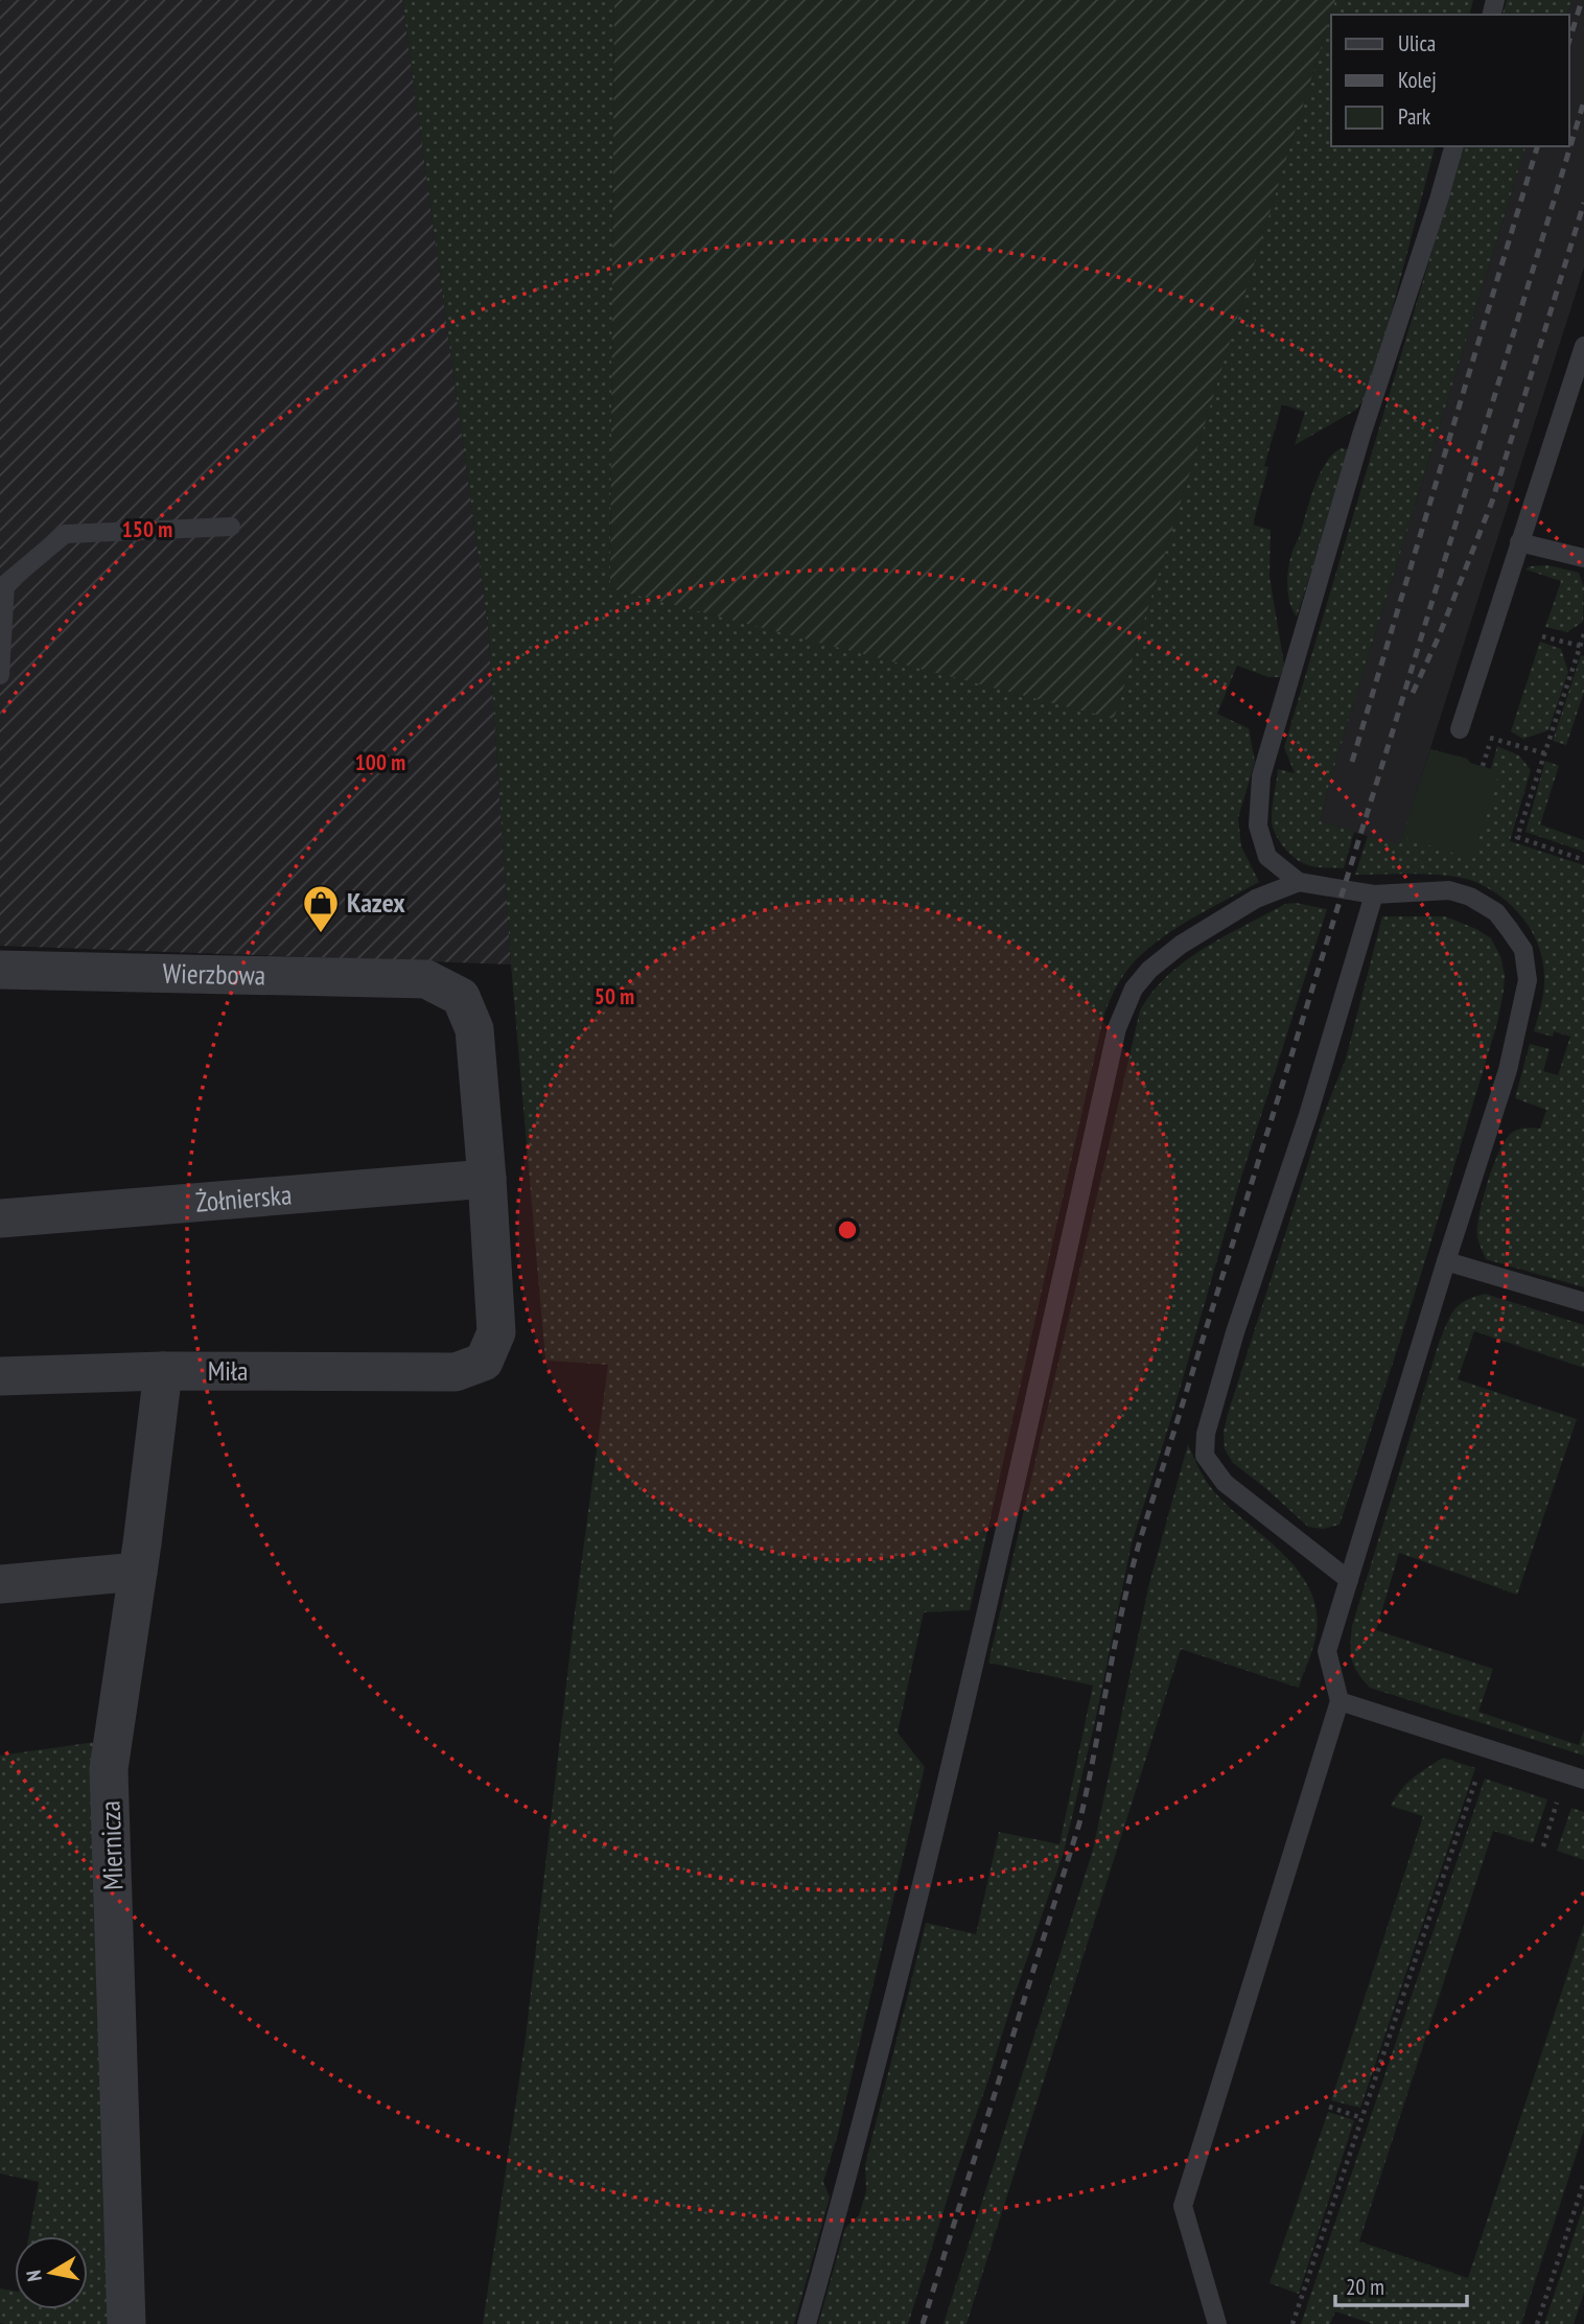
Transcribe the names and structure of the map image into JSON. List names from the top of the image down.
{
  "streets": {
    "street": [
      "Wierzbowa",
      "Żołnierska",
      "Miła",
      "Miernicza"
    ]
  },
  "crossings": [
    ["Wierzbowa", "Żołnierska"],
    ["Wierzbowa", "Miła"],
    ["Żołnierska", "Miła"],
    ["Miła", "Miernicza"]
  ],
  "places": {
    "shop": ["Kazex"]
  },
  "legend": ["Ulica", "Kolej", "Park"],
  "scale_bar": "20 m",
  "north": "left",
  "rings": ["150 m", "100 m", "50 m"]
}
